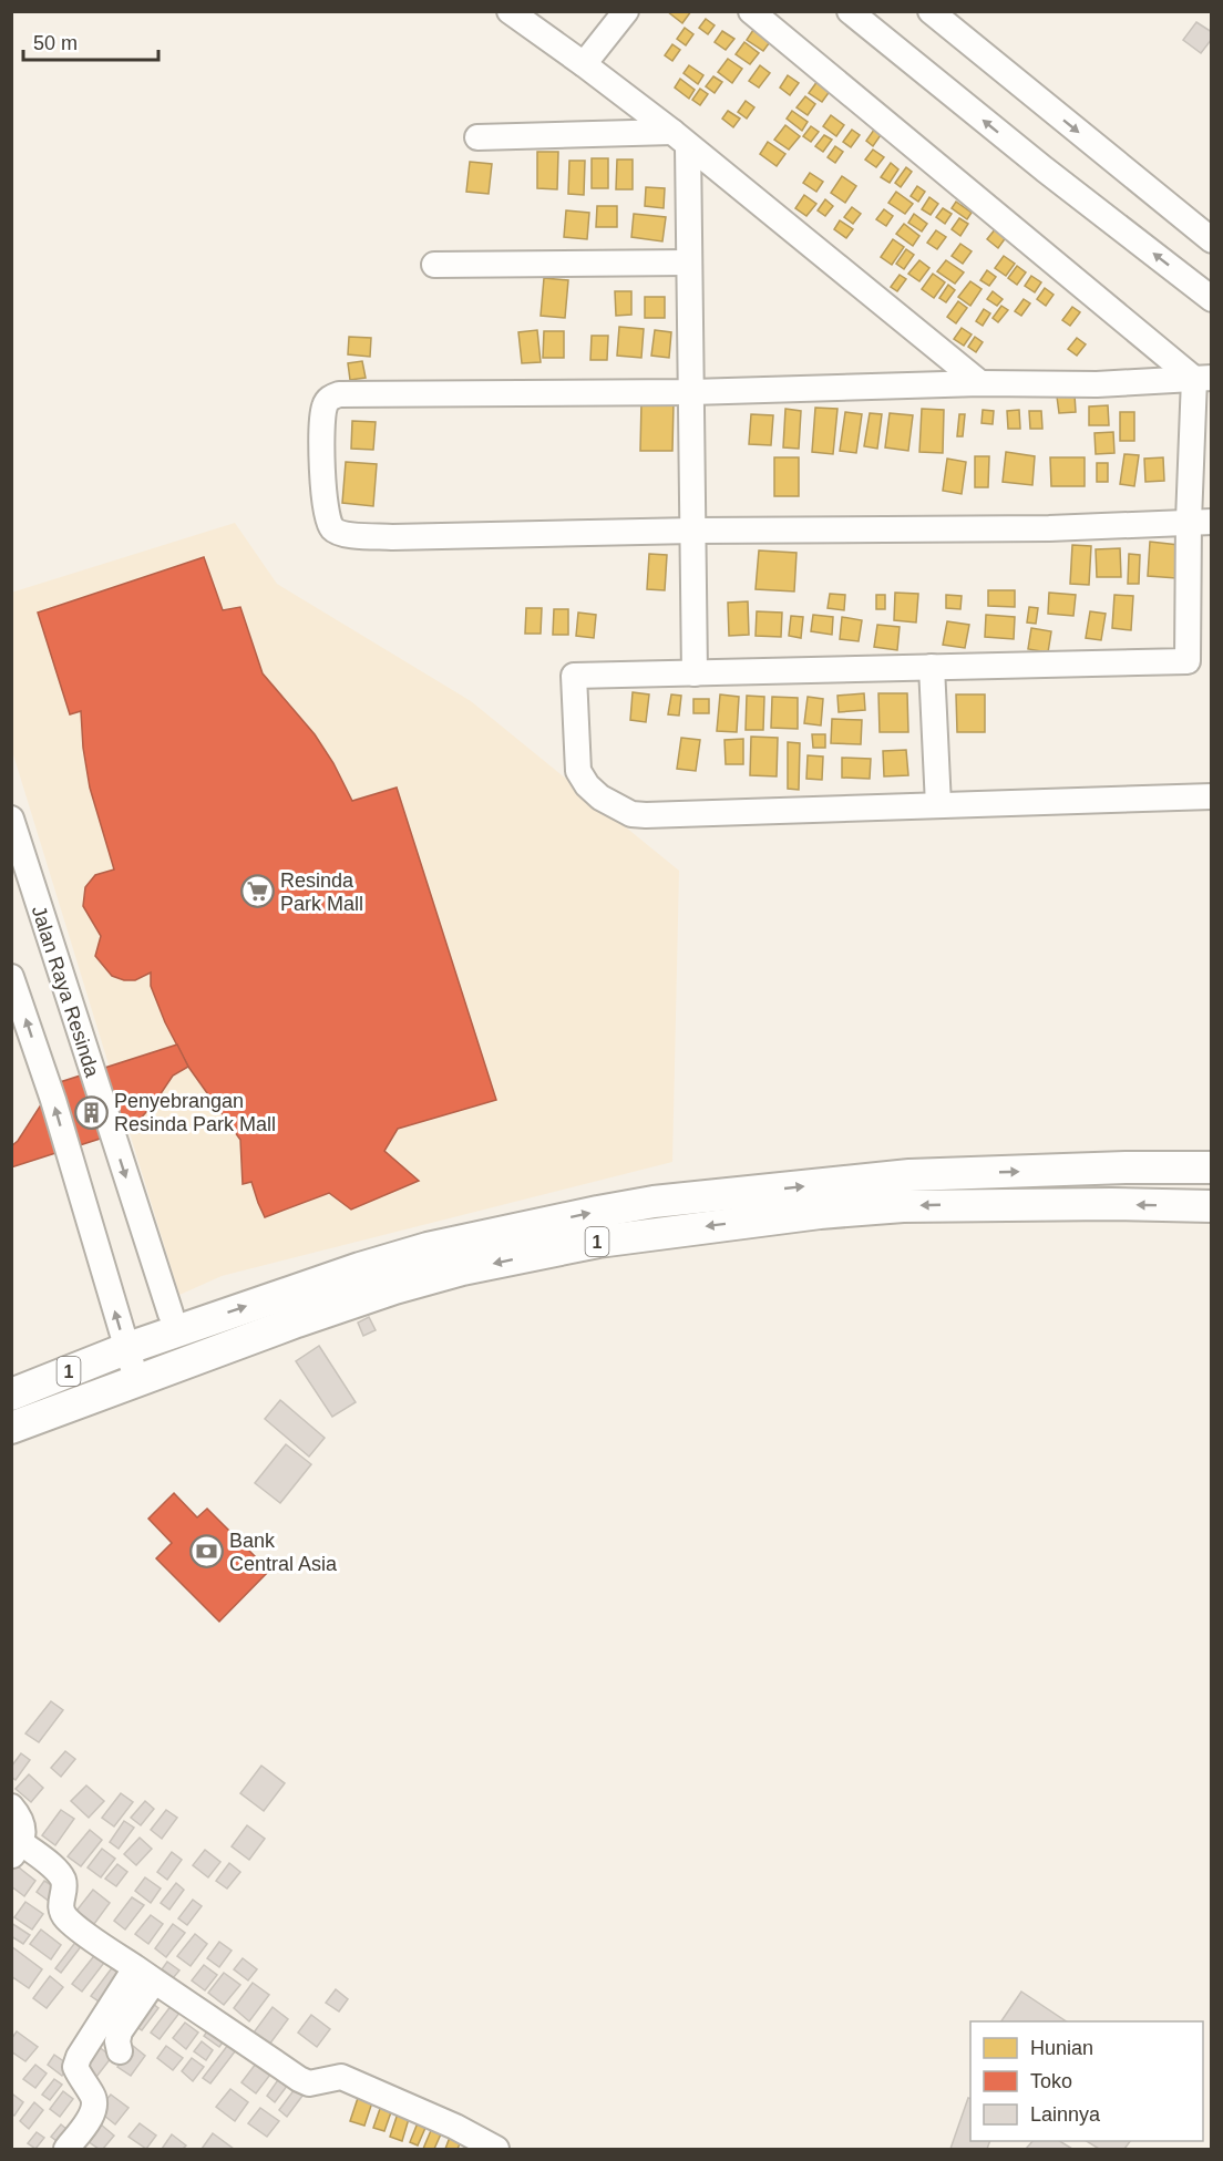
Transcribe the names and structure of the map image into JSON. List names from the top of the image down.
{
  "streets": {
    "main road": ["1"],
    "street": ["Jalan Raya Resinda"]
  },
  "places": {
    "supermarket": ["Resinda Park Mall"],
    "building": ["Penyebrangan Resinda Park Mall"],
    "bank": ["Bank Central Asia"]
  },
  "legend": ["Hunian", "Toko", "Lainnya"],
  "scale_bar": "50 m"
}
